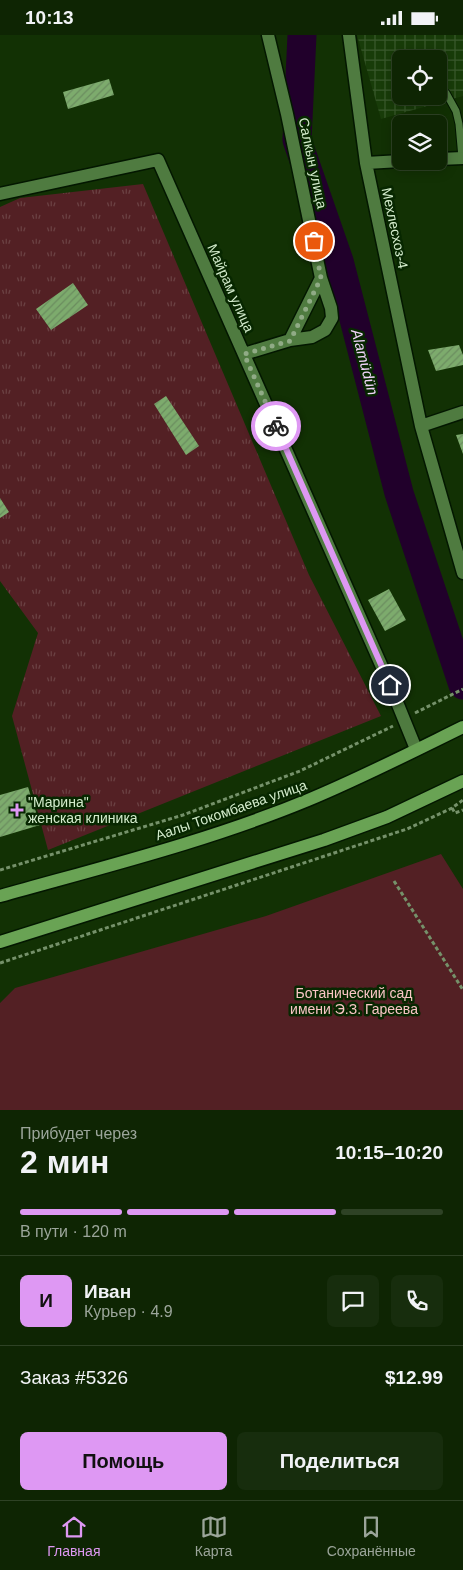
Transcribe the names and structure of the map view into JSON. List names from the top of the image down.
{
  "streets": {
    "main road": ["Аалы Токомбаева улица"],
    "street": ["Салкын улица", "Мехлесхоз-4", "Майрам улица"]
  },
  "crossings": [
    ["Салкын улица", "Майрам улица"],
    ["Майрам улица", "Аалы Токомбаева улица"]
  ],
  "water": ["Alamüdün"],
  "parks": ["Ботанический сад имени Э.З. Гареева"],
  "places": {
    "health": ["\"Марина\" женская клиника"]
  },
  "page": {
    "status": "10:13",
    "heading": ["2 мин", "Прибудет через", "10:15–10:20"],
    "panel": [
      "Иван",
      "Курьер · 4.9",
      "Заказ #5326",
      "$12.99"
    ],
    "bar": "В пути · 120 m",
    "round": "И",
    "buttons": ["Помощь", "Поделиться"],
    "tabs": ["Главная", "Карта", "Сохранённые"]
  }
}
